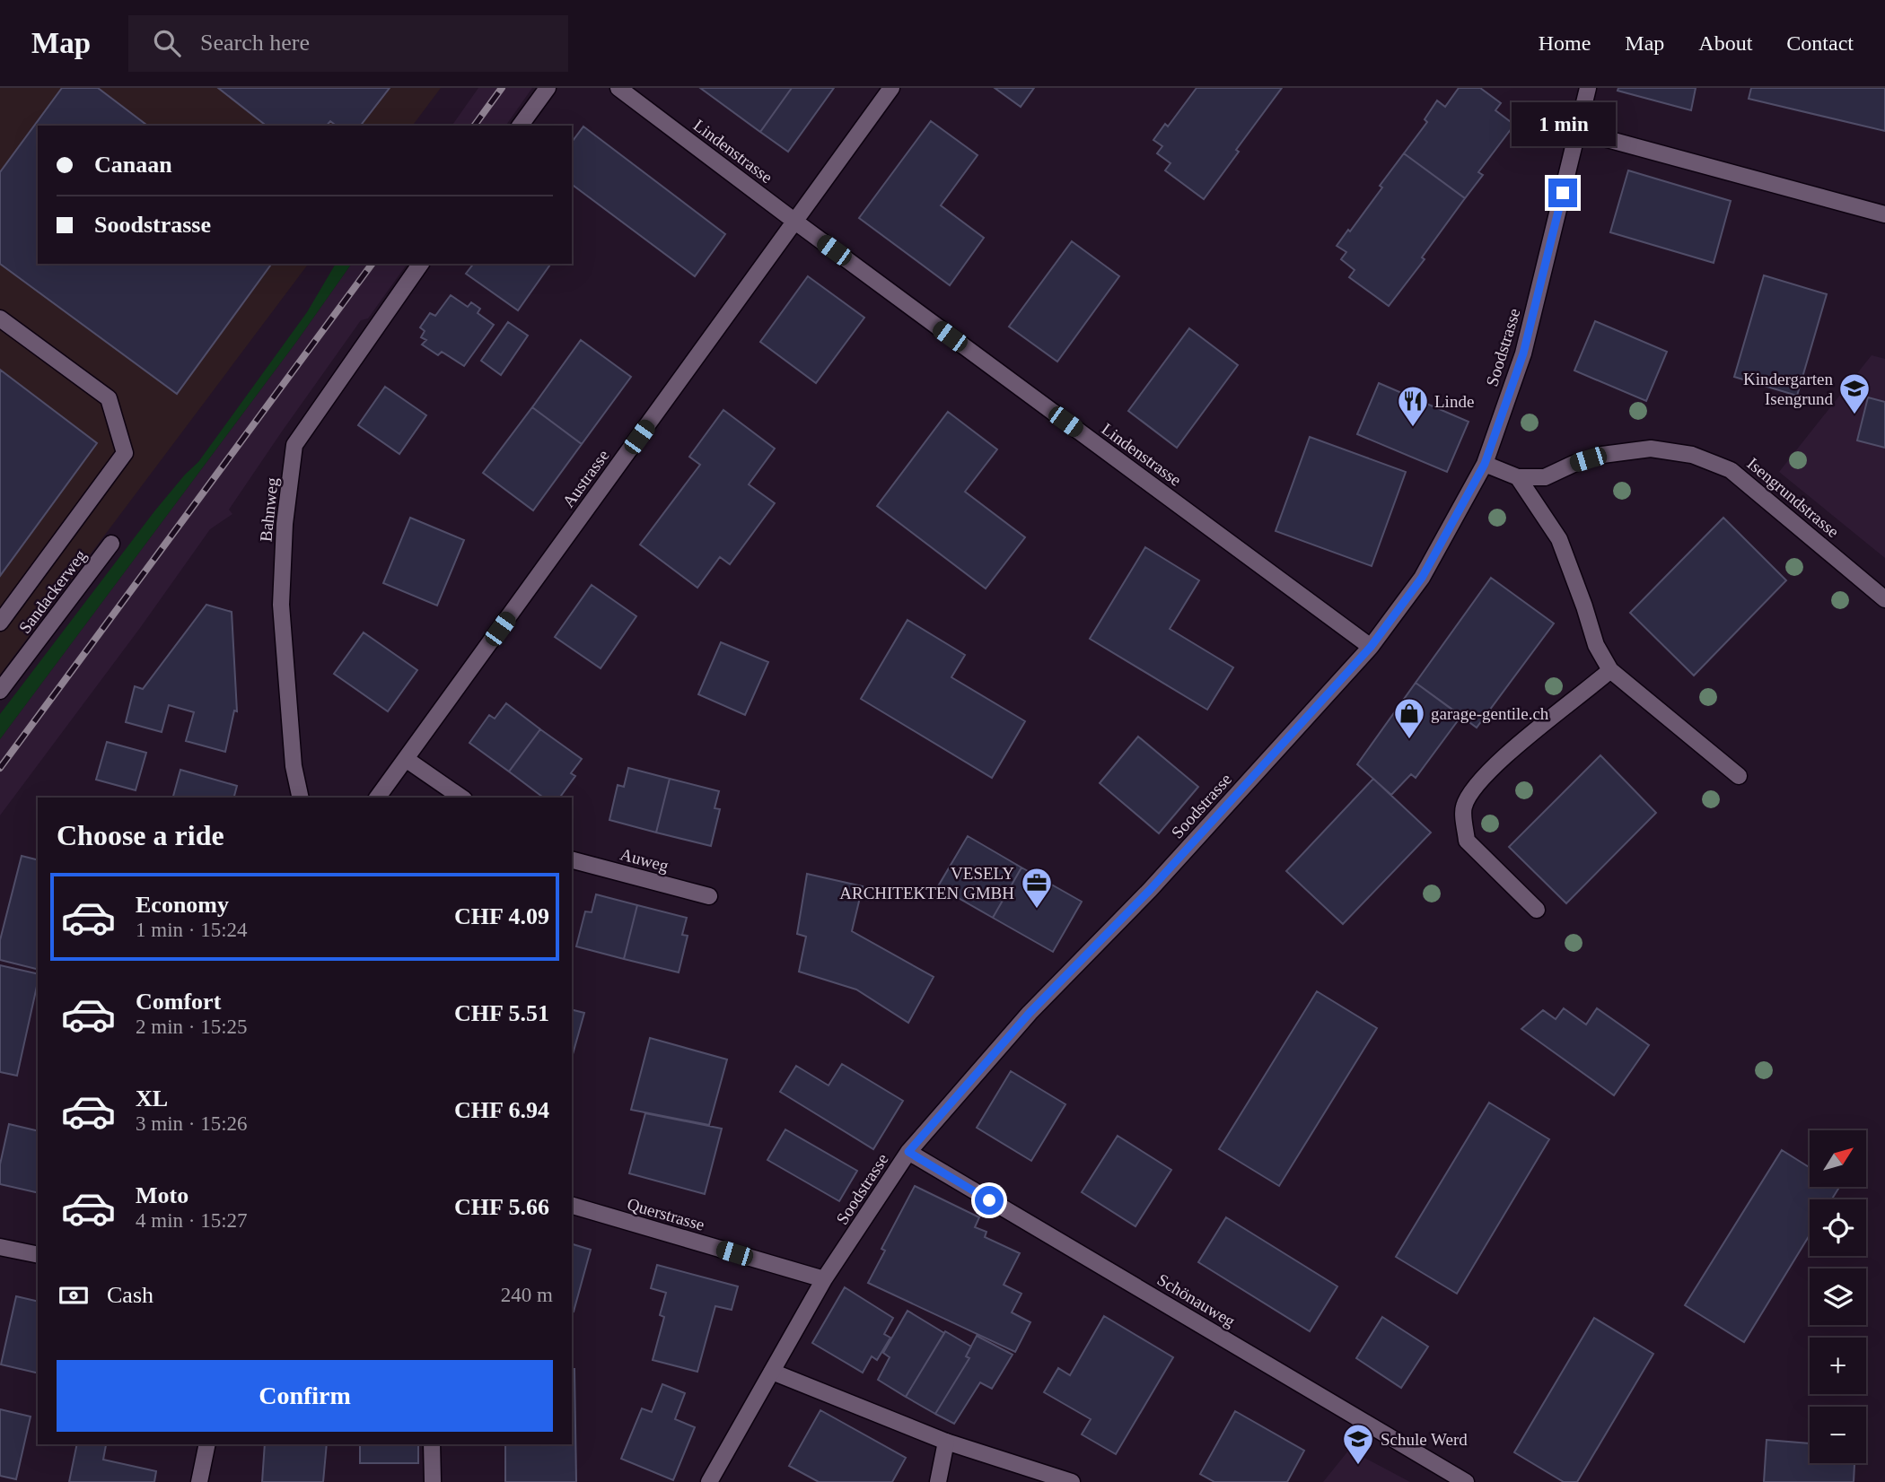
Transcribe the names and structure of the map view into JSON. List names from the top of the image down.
{
  "streets": {
    "street": [
      "Lindenstrasse",
      "Soodstrasse",
      "Austrasse",
      "Isengrundstrasse",
      "Bahnweg",
      "Sandackerweg",
      "Auweg",
      "Querstrasse",
      "Schönauweg"
    ]
  },
  "crossings": [
    ["Lindenstrasse", "Soodstrasse"],
    ["Lindenstrasse", "Austrasse"],
    ["Soodstrasse", "Isengrundstrasse"],
    ["Soodstrasse", "Querstrasse"],
    ["Soodstrasse", "Schönauweg"]
  ],
  "places": {
    "school or university": ["Kindergarten Isengrund", "Schule Werd"],
    "restaurant": ["Linde"],
    "shop": ["garage-gentile.ch"],
    "office": ["VESELY ARCHITEKTEN GMBH"]
  },
  "north": "top right",
  "page": {
    "header": "Map",
    "search": "Search here",
    "nav": [
      "Home",
      "Map",
      "About",
      "Contact"
    ],
    "bubble": "1 min",
    "banner": ["Canaan", "Soodstrasse"],
    "heading": "Choose a ride",
    "list": [
      {
        "name": "Economy",
        "note": "1 min · 15:24",
        "value": "CHF 4.09"
      },
      {
        "name": "Comfort",
        "note": "2 min · 15:25",
        "value": "CHF 5.51"
      },
      {
        "name": "XL",
        "note": "3 min · 15:26",
        "value": "CHF 6.94"
      },
      {
        "name": "Moto",
        "note": "4 min · 15:27",
        "value": "CHF 5.66"
      }
    ],
    "map_buttons": ["+", "−"],
    "pay": ["Cash", "240 m"],
    "buttons": "Confirm"
  }
}
